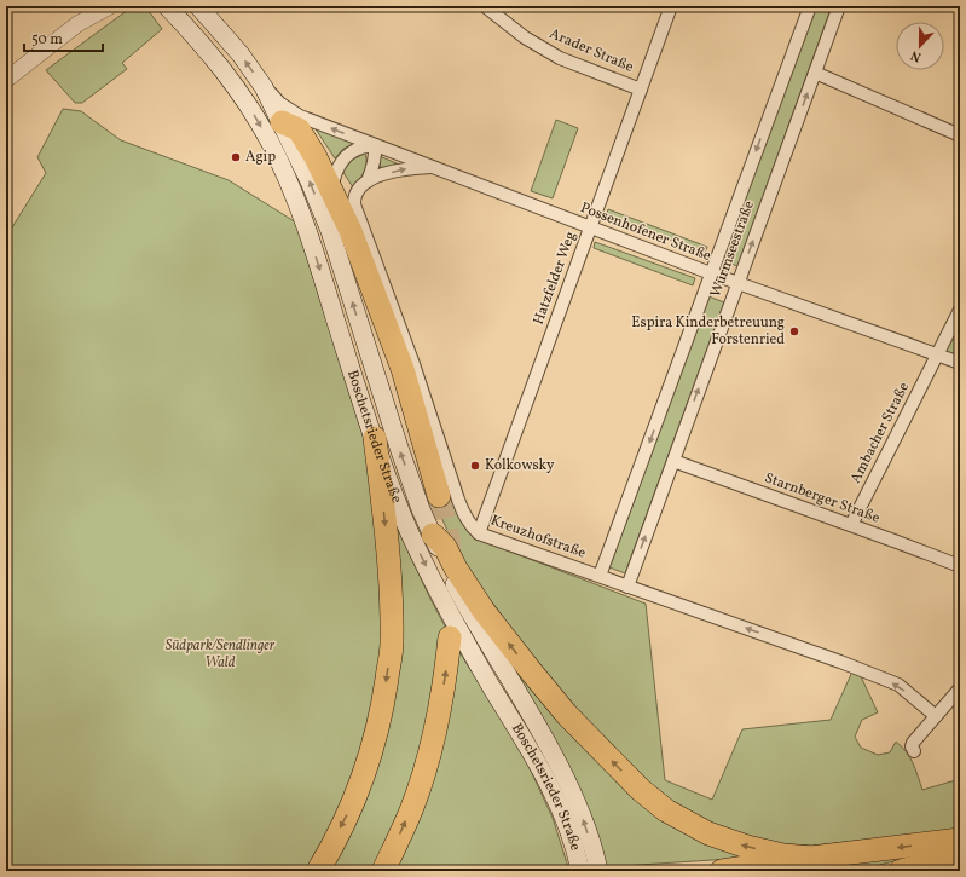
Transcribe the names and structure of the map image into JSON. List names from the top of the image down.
{
  "streets": {
    "main road": ["Boschetsrieder Straße"],
    "street": [
      "Arader Straße",
      "Possenhofener Straße",
      "Würmseestraße",
      "Hatzfelder Weg",
      "Ambacher Straße",
      "Starnberger Straße",
      "Kreuzhofstraße"
    ]
  },
  "crossings": [
    ["Arader Straße", "Hatzfelder Weg"],
    ["Possenhofener Straße", "Würmseestraße"],
    ["Possenhofener Straße", "Hatzfelder Weg"],
    ["Possenhofener Straße", "Ambacher Straße"],
    ["Possenhofener Straße", "Boschetsrieder Straße"],
    ["Possenhofener Straße", "Kreuzhofstraße"],
    ["Würmseestraße", "Starnberger Straße"],
    ["Würmseestraße", "Kreuzhofstraße"],
    ["Hatzfelder Weg", "Kreuzhofstraße"],
    ["Ambacher Straße", "Starnberger Straße"]
  ],
  "one_way": ["Kreuzhofstraße"],
  "parks": ["Südpark/Sendlinger Wald"],
  "places": ["Agip", "Espira Kinderbetreuung Forstenried", "Kolkowsky"],
  "scale_bar": "50 m",
  "north": "bottom"
}
